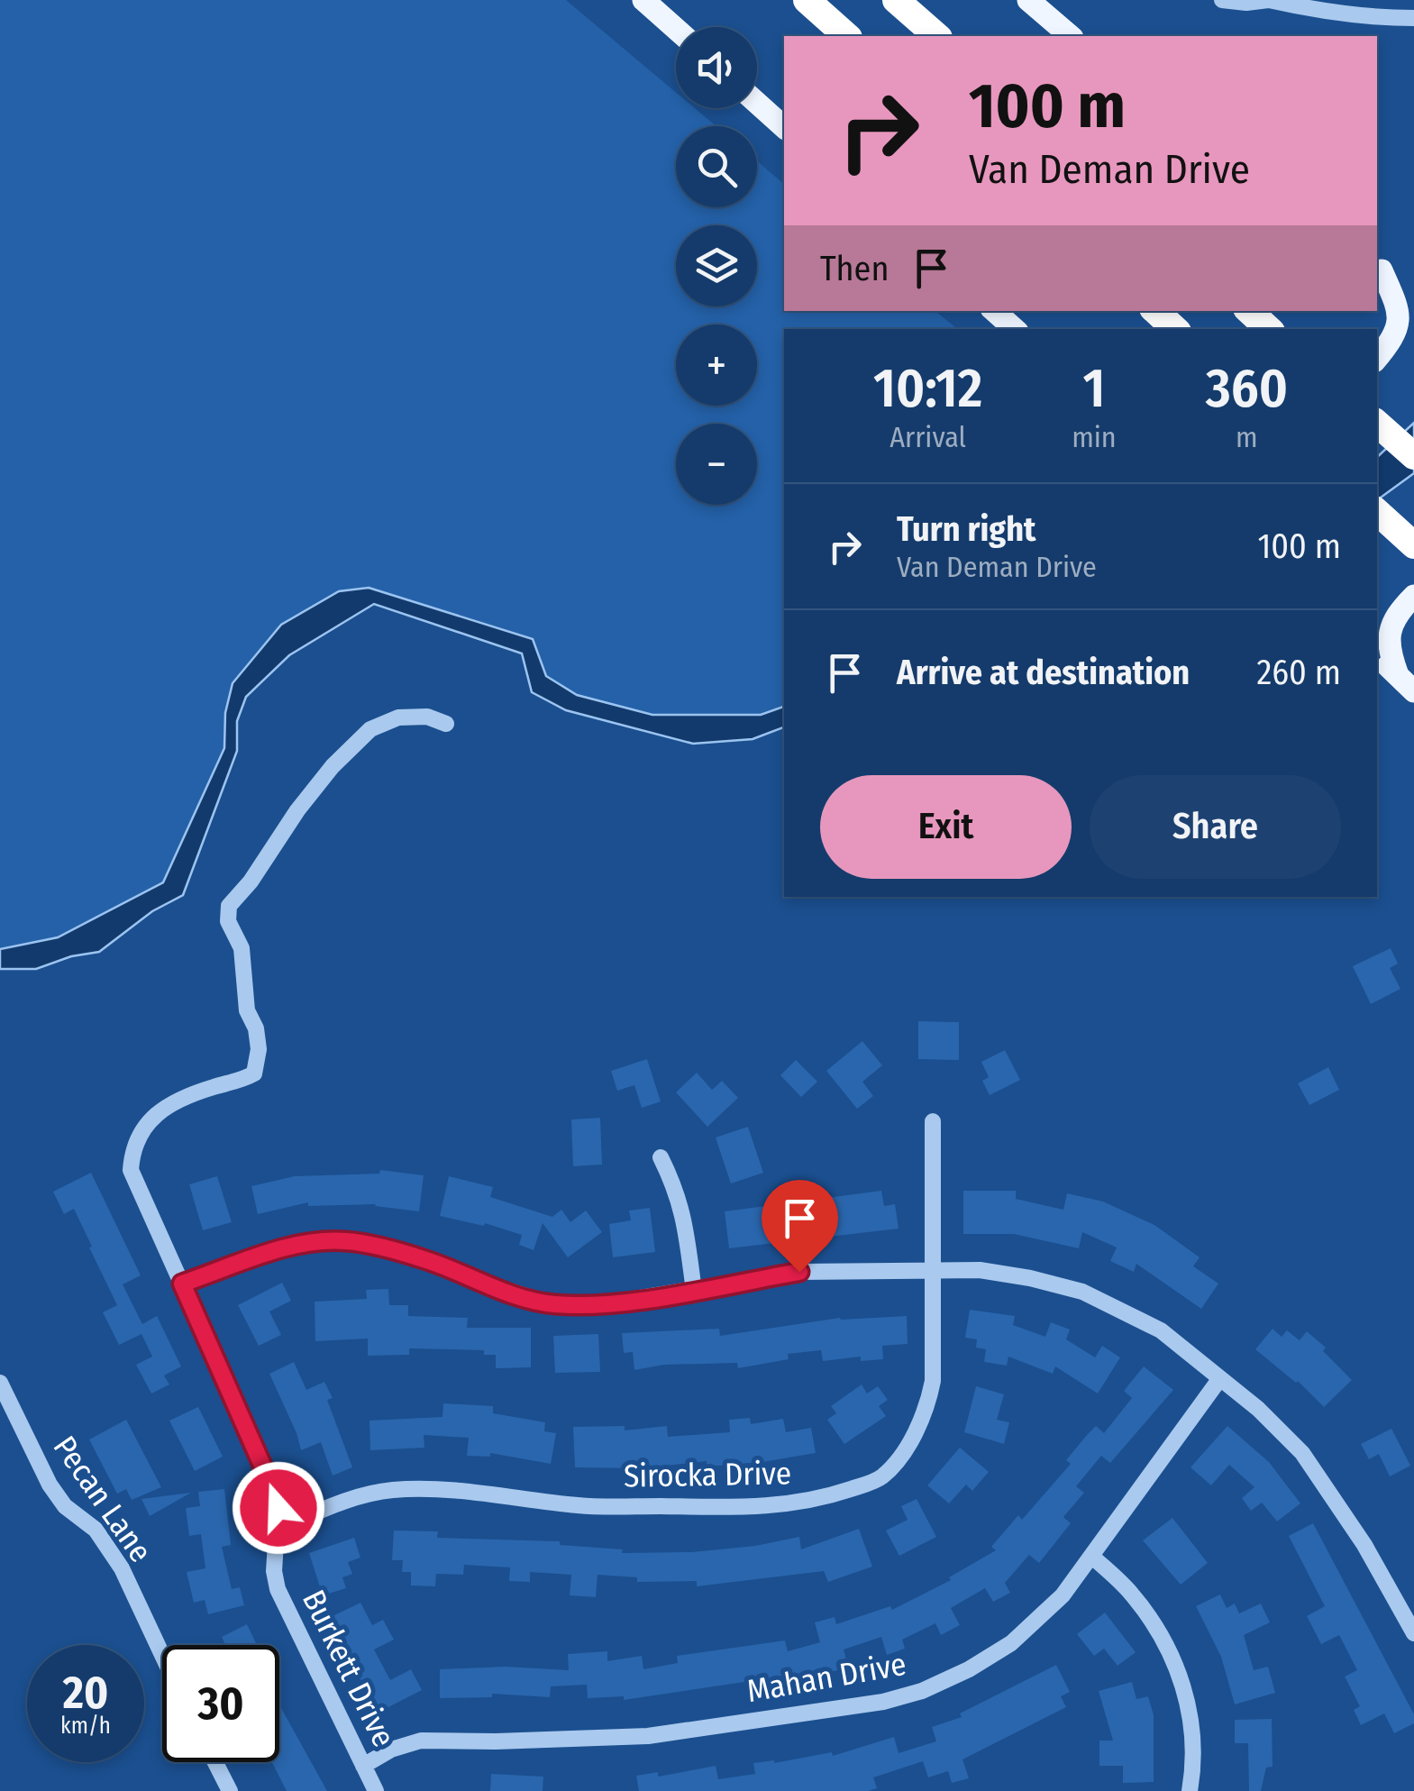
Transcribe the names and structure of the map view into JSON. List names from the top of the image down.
{
  "streets": {
    "street": [
      "Sirocka Drive",
      "Pecan Lane",
      "Burkett Drive",
      "Mahan Drive"
    ]
  },
  "crossings": [
    ["Sirocka Drive", "Burkett Drive"],
    ["Burkett Drive", "Mahan Drive"]
  ],
  "page": {
    "map_buttons": ["+", "−"],
    "turn": ["100 m", "Van Deman Drive"],
    "then": "Then",
    "eta": [
      "10:12",
      "Arrival",
      "1",
      "min",
      "360",
      "m"
    ],
    "list": [
      {
        "name": "Turn right",
        "note": "Van Deman Drive",
        "value": "100 m"
      },
      {
        "name": "Arrive at destination",
        "value": "260 m"
      }
    ],
    "buttons": ["Exit", "Share"],
    "speed": "20 km/h",
    "limit": "30"
  }
}
